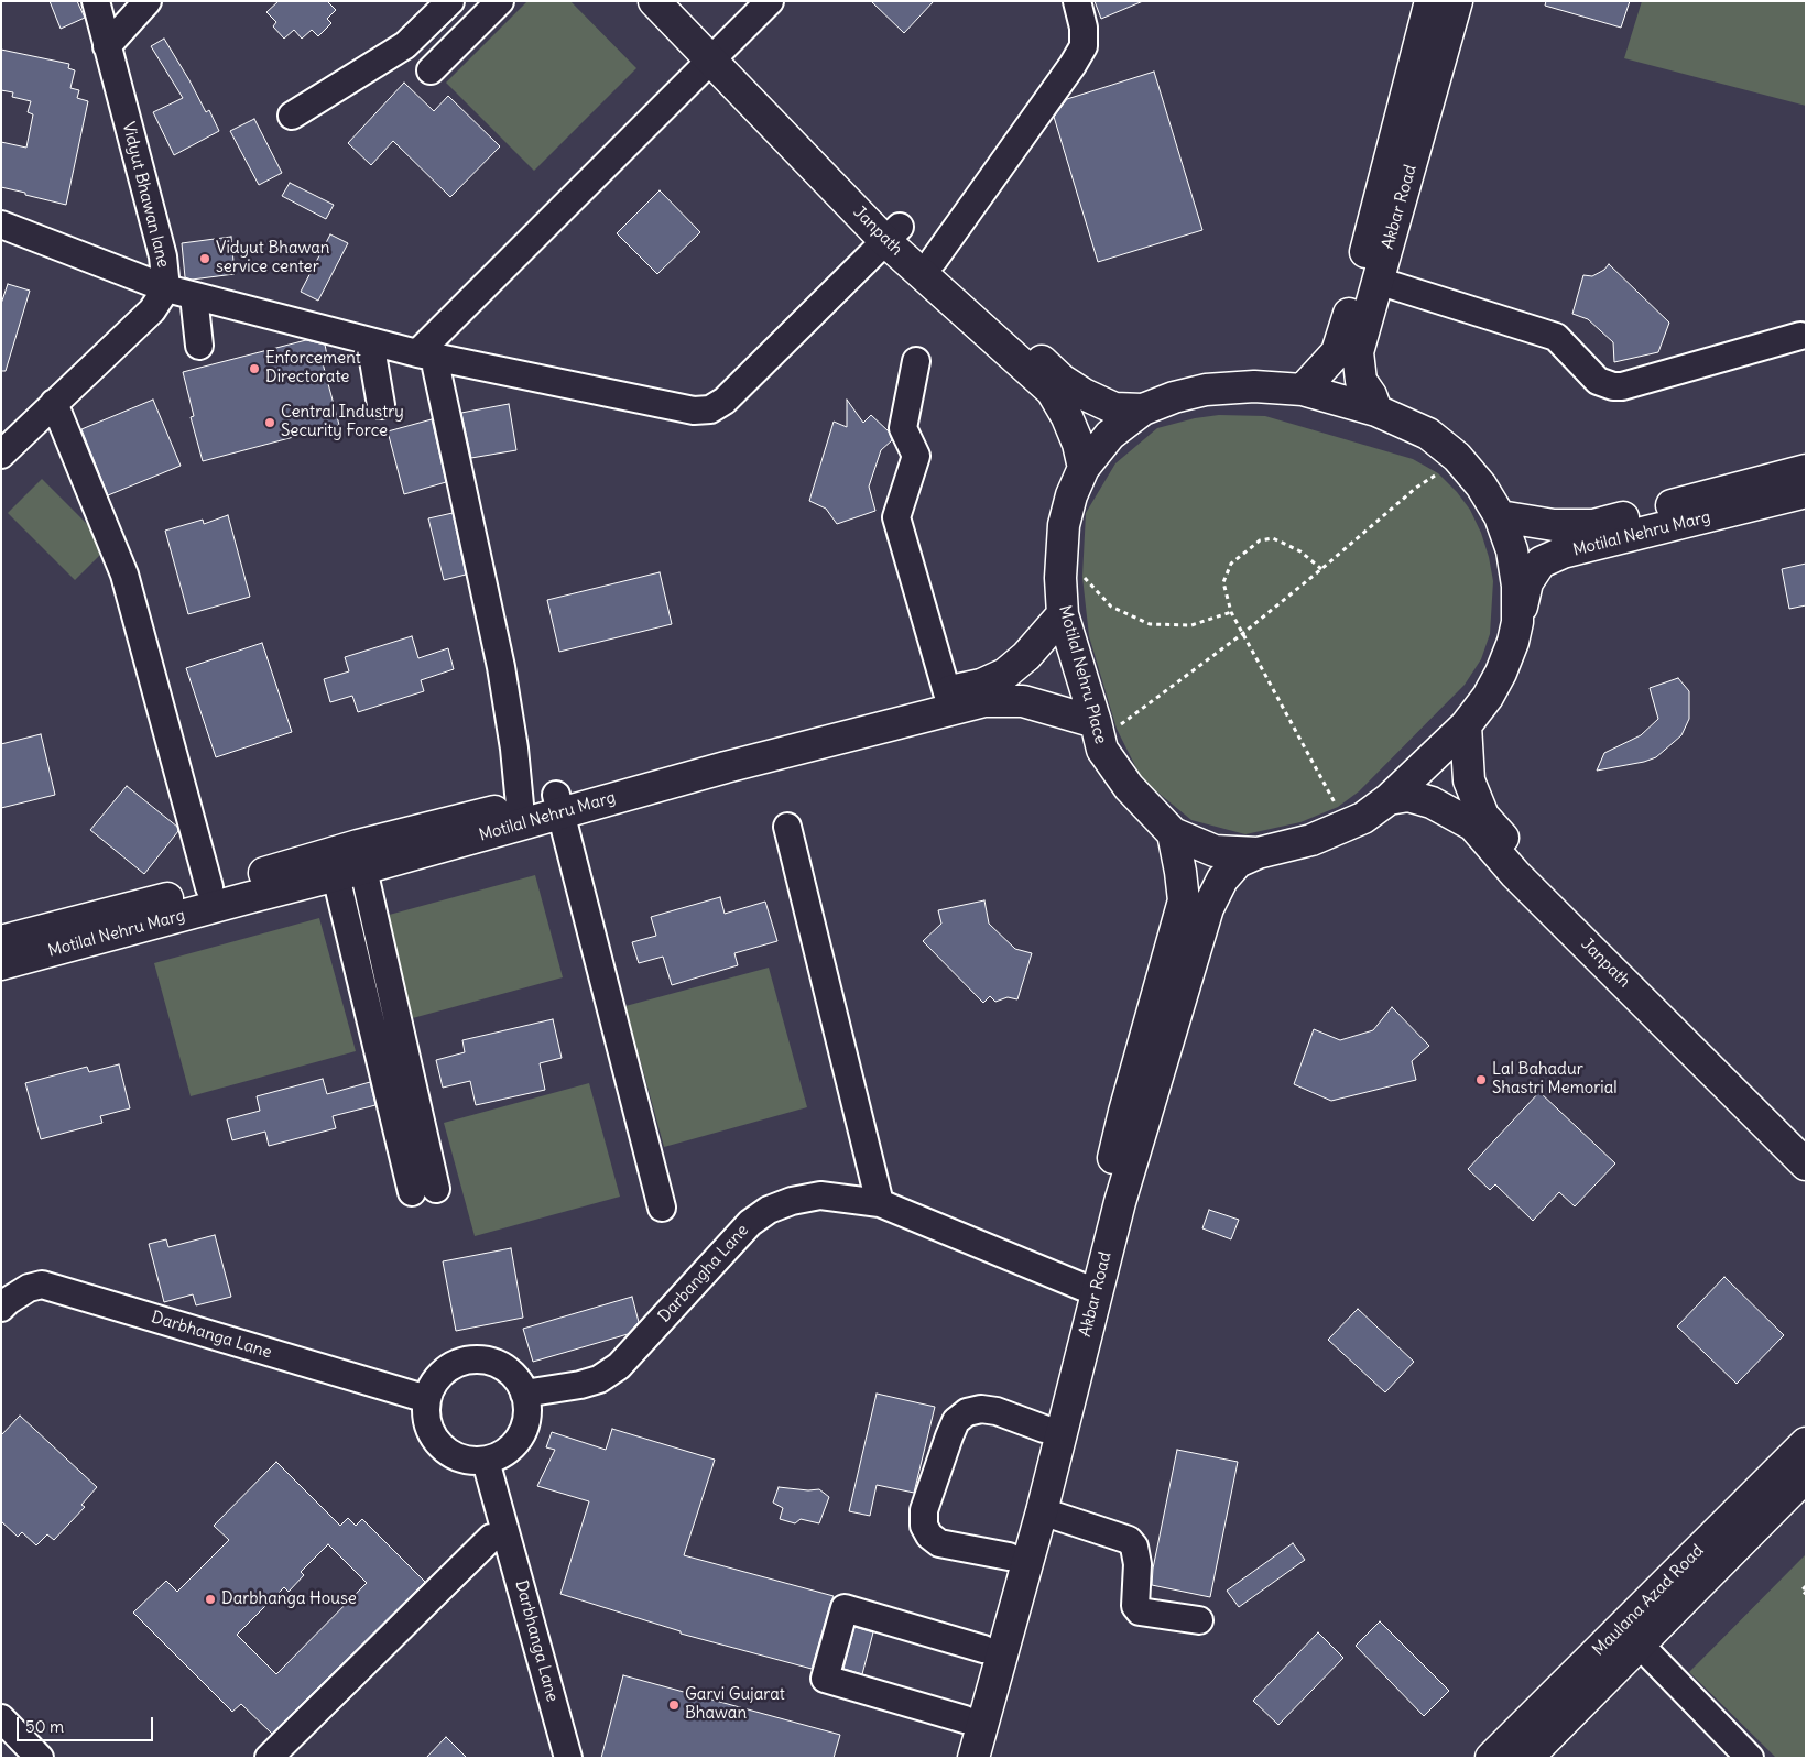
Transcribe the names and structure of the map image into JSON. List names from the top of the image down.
{
  "streets": {
    "main road": [
      "Akbar Road",
      "Janpath",
      "Motilal Nehru Marg",
      "Motilal Nehru Place",
      "Maulana Azad Road"
    ],
    "street": ["Vidyut Bhawan lane", "Darbangha Lane", "Darbhanga Lane"]
  },
  "crossings": [
    ["Akbar Road", "Motilal Nehru Place"],
    ["Akbar Road", "Darbangha Lane"],
    ["Janpath", "Motilal Nehru Place"],
    ["Motilal Nehru Marg", "Motilal Nehru Place"],
    ["Darbangha Lane", "Darbhanga Lane"]
  ],
  "places": [
    "Vidyut Bhawan service center",
    "Enforcement Directorate",
    "Central Industry Security Force",
    "Lal Bahadur Shastri Memorial",
    "Darbhanga House",
    "Garvi Gujarat Bhawan"
  ],
  "scale_bar": "50 m"
}
